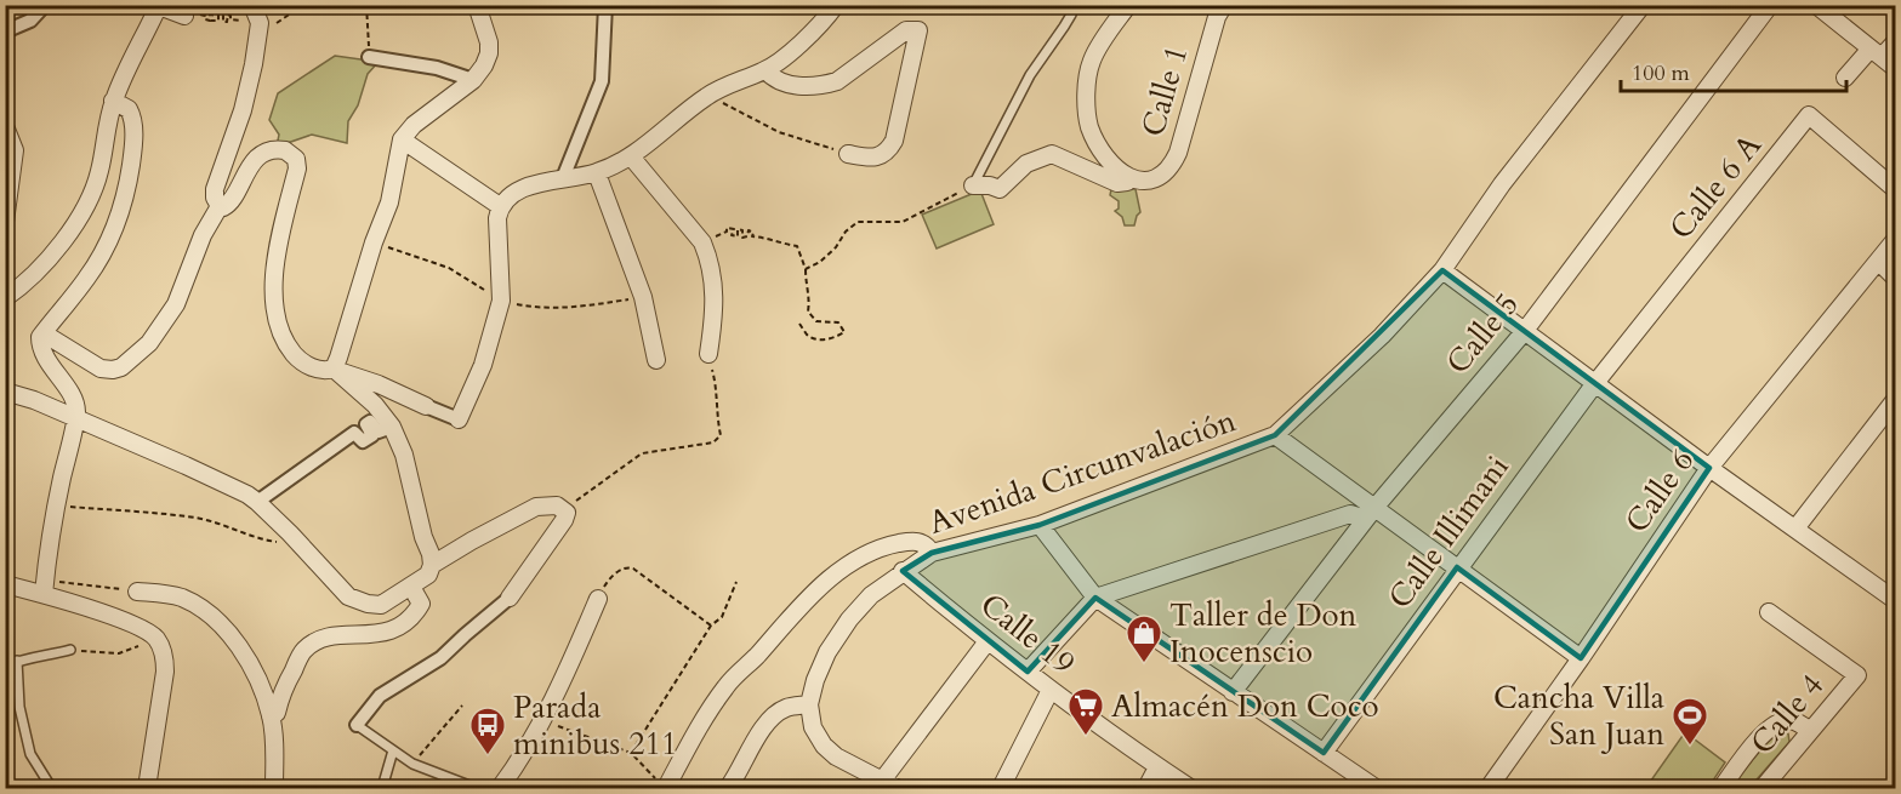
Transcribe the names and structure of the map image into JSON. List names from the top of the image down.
{
  "streets": {
    "street": [
      "Calle 1",
      "Calle 6 A",
      "Calle 5",
      "Avenida Circunvalación",
      "Calle 6",
      "Calle Illimani",
      "Calle 19",
      "Calle 4"
    ]
  },
  "crossings": [
    ["Calle 6 A", "Calle Illimani"],
    ["Avenida Circunvalación", "Calle 19"]
  ],
  "places": {
    "shop": ["Taller de Don Inocenscio"],
    "supermarket": ["Almacén Don Coco"],
    "sports": ["Cancha Villa San Juan"],
    "bus stop": ["Parada minibus 211"]
  },
  "scale_bar": "100 m"
}
